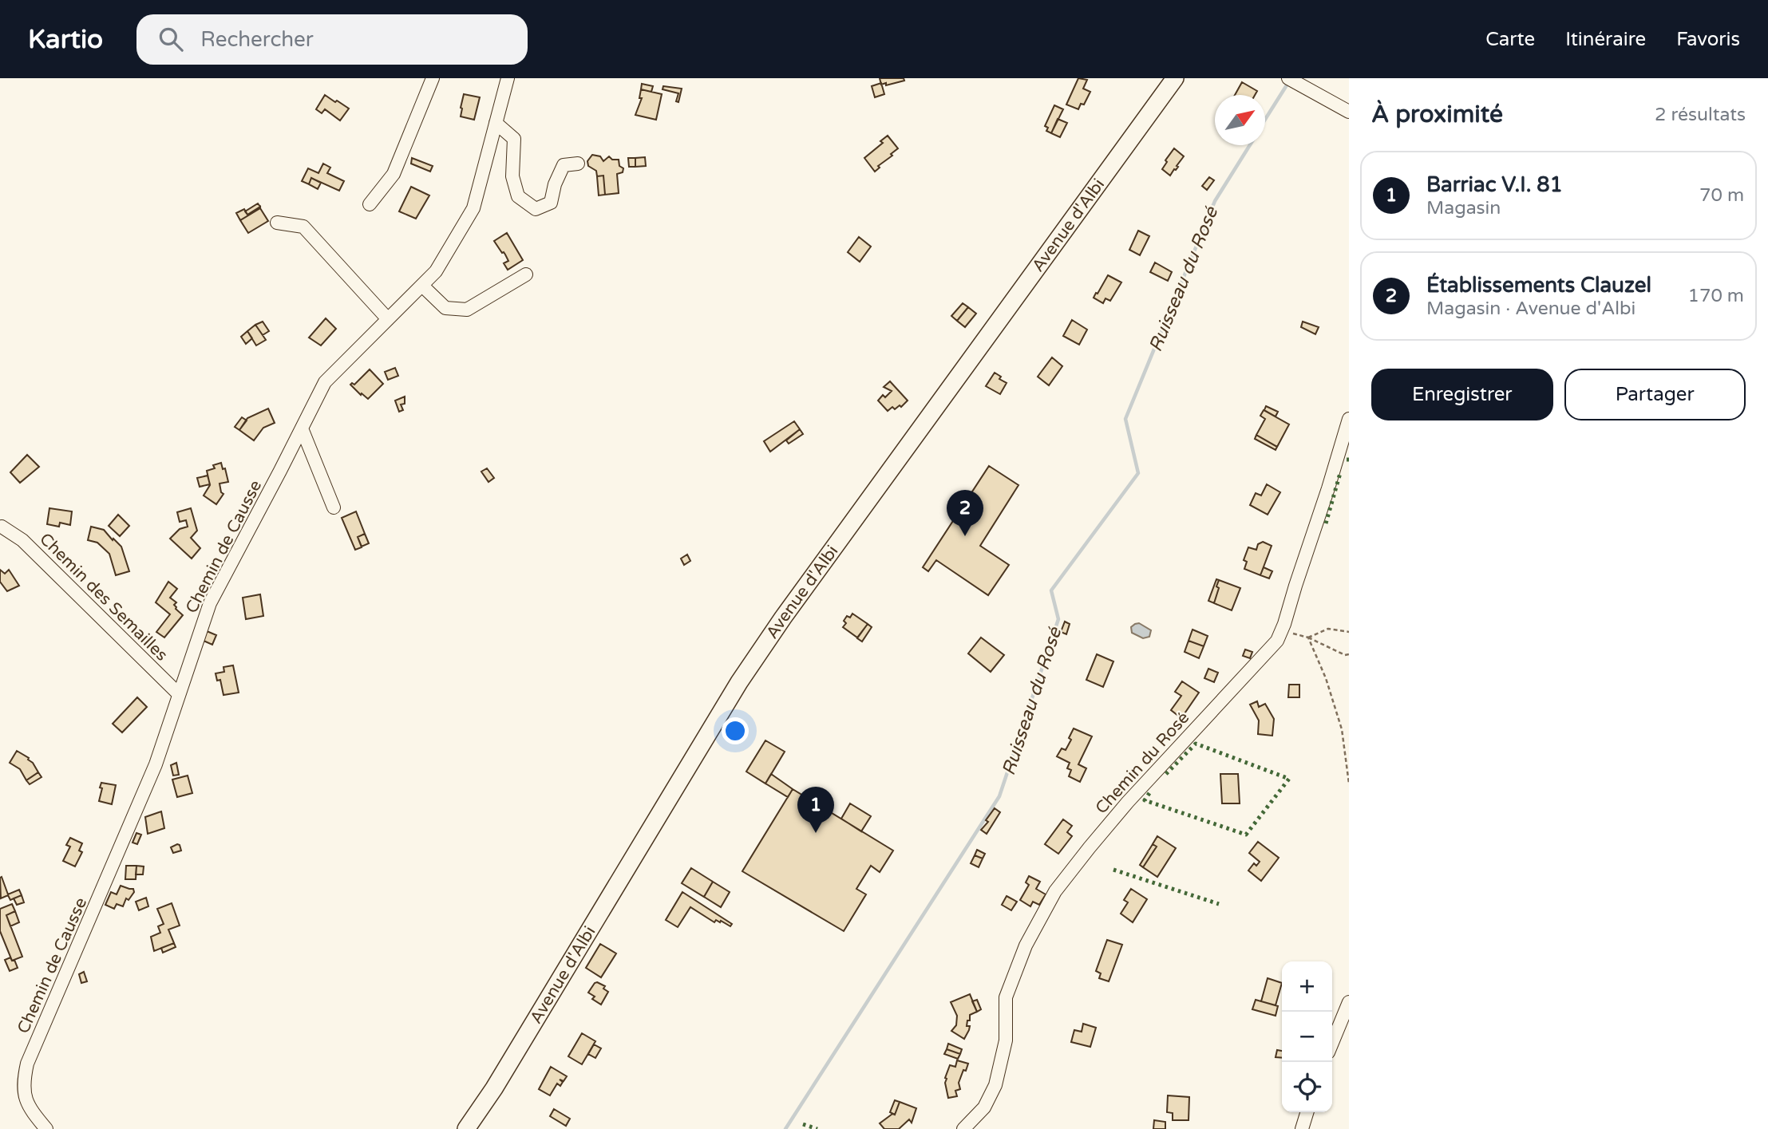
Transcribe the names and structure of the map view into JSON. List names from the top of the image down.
{
  "streets": {
    "main road": ["Avenue d'Albi"],
    "street": ["Chemin de Causse", "Chemin des Semailles", "Chemin du Rosé"]
  },
  "crossings": [
    ["Chemin de Causse", "Chemin des Semailles"]
  ],
  "water": ["Ruisseau du Rosé"],
  "north": "top right",
  "page": {
    "header": "Kartio",
    "search": "Rechercher",
    "nav": ["Carte", "Itinéraire", "Favoris"],
    "heading": ["À proximité", "2 résultats"],
    "list": [
      {
        "mark": "1",
        "name": "Barriac V.I. 81",
        "note": "Magasin",
        "value": "70 m"
      },
      {
        "mark": "2",
        "name": "Établissements Clauzel",
        "note": "Magasin · Avenue d'Albi",
        "value": "170 m"
      }
    ],
    "buttons": ["Enregistrer", "Partager"],
    "pins": ["2", "1"],
    "map_buttons": ["+", "−"]
  }
}
